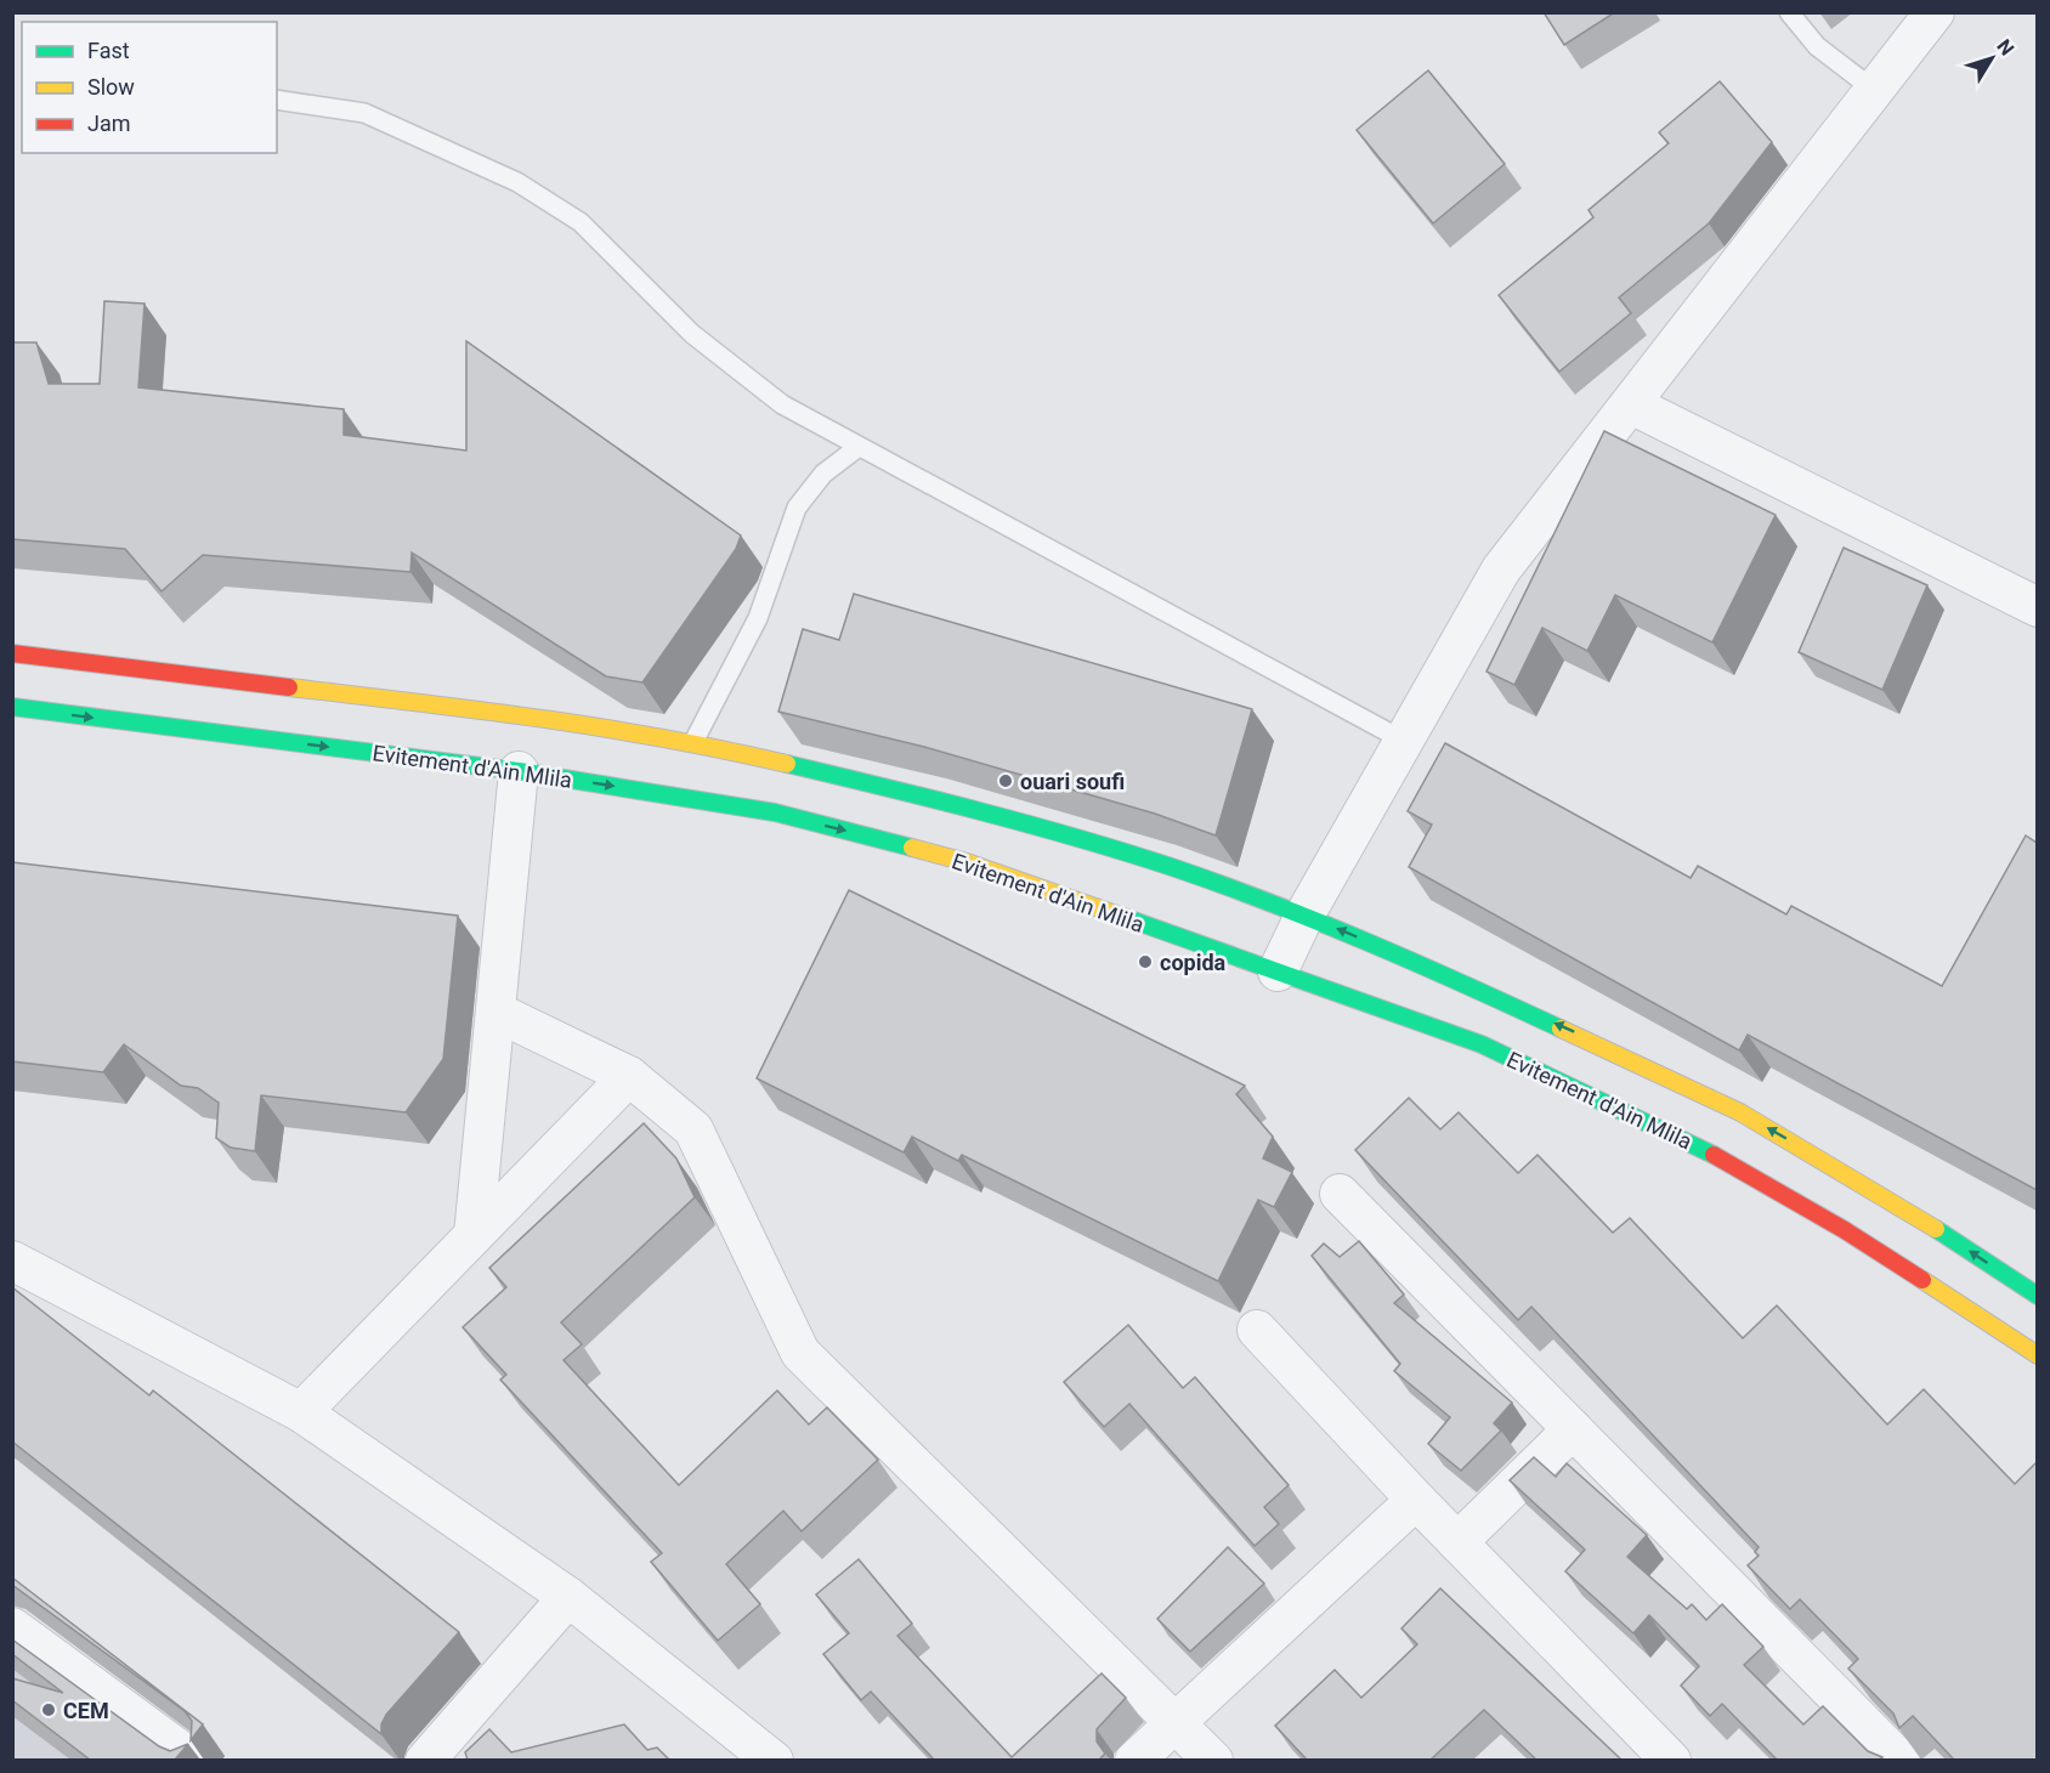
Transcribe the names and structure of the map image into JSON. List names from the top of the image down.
{
  "streets": {
    "highway": ["Evitement d'Ain Mlila"]
  },
  "places": ["ouari soufi", "copida", "CEM"],
  "legend": ["Fast", "Slow", "Jam"],
  "north": "top right"
}
